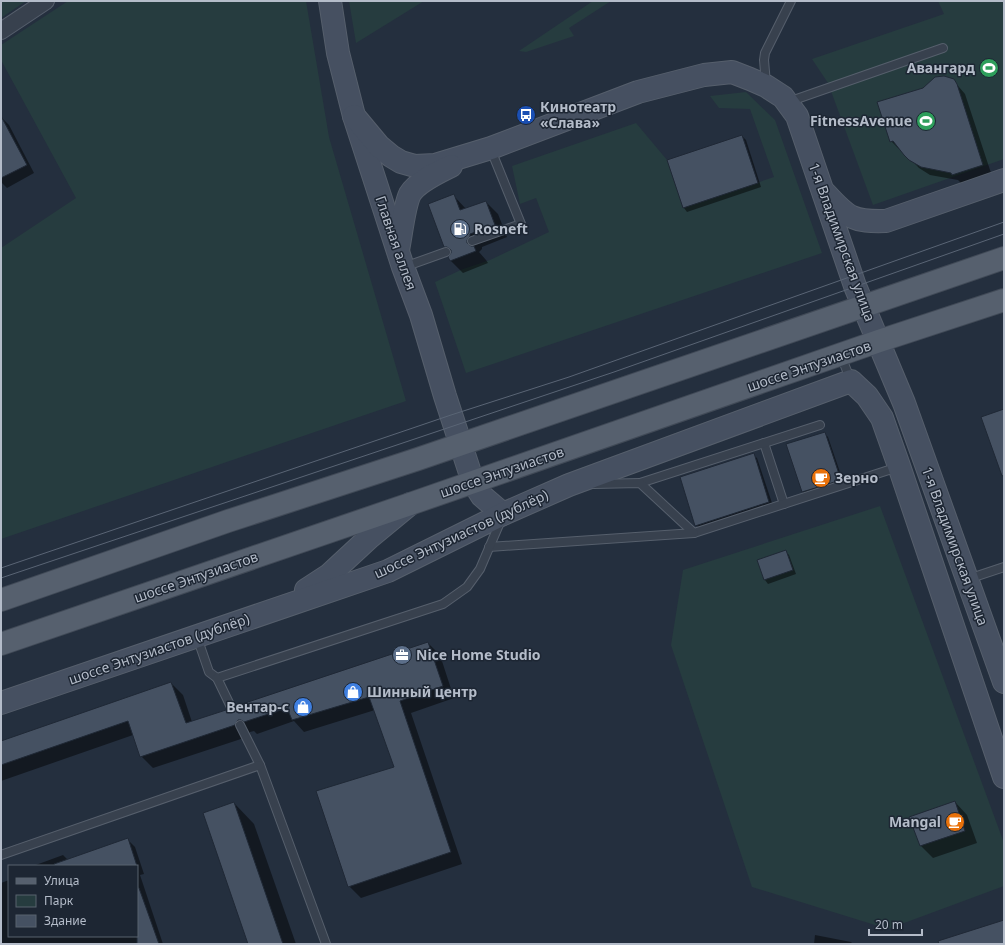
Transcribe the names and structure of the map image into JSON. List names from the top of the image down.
{
  "streets": {
    "main road": [
      "1-я Владимирская улица",
      "Главная аллея",
      "шоссе Энтузиастов",
      "шоссе Энтузиастов (дублёр)"
    ]
  },
  "crossings": [
    ["1-я Владимирская улица", "Главная аллея"],
    ["1-я Владимирская улица", "шоссе Энтузиастов"],
    ["1-я Владимирская улица", "шоссе Энтузиастов (дублёр)"],
    ["Главная аллея", "шоссе Энтузиастов"],
    ["Главная аллея", "шоссе Энтузиастов (дублёр)"]
  ],
  "places": {
    "sports": ["Авангард", "FitnessAvenue"],
    "bus stop": ["Кинотеатр «Слава»"],
    "fuel station": ["Rosneft"],
    "cafe": ["Зерно", "Mangal"],
    "office": ["Nice Home Studio"],
    "shop": ["Шинный центр", "Вентар-с"]
  },
  "legend": ["Улица", "Парк", "Здание"],
  "scale_bar": "20 m"
}
